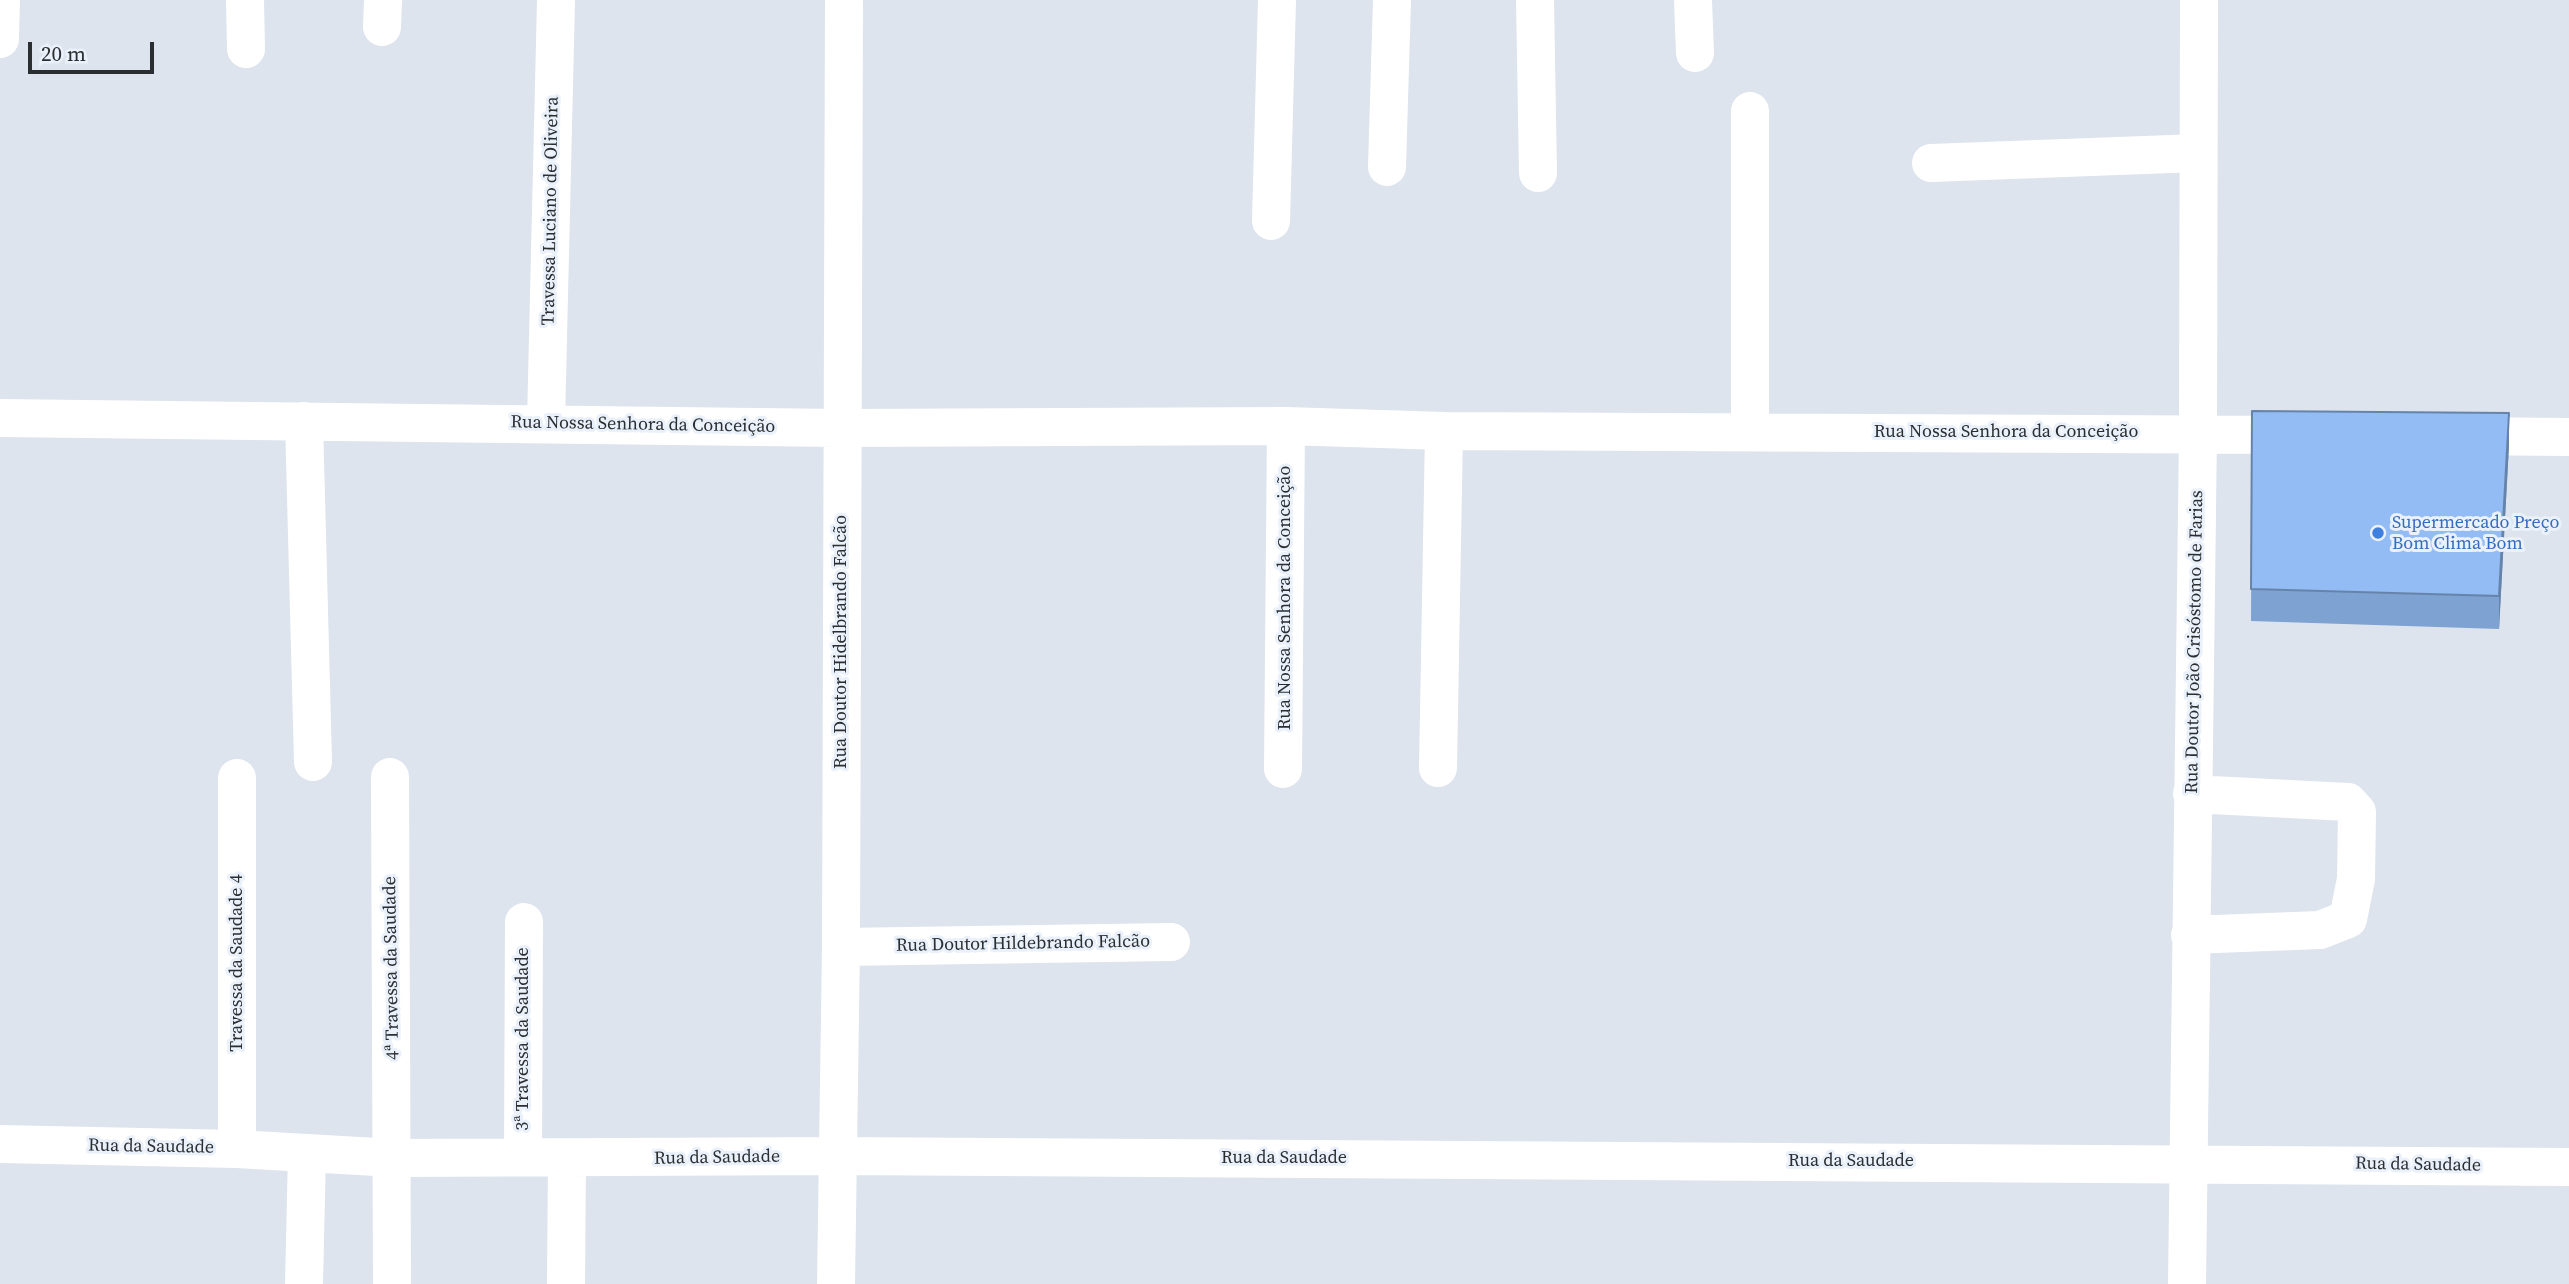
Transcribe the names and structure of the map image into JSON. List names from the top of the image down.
{
  "streets": {
    "street": [
      "Travessa Luciano de Oliveira",
      "Rua Nossa Senhora da Conceição",
      "Rua Doutor Hidelbrando Falcão",
      "Rua Doutor João Crisóstomo de Farias",
      "Rua Doutor Hildebrando Falcão",
      "Travessa da Saudade 4",
      "4ª Travessa da Saudade",
      "3ª Travessa da Saudade",
      "Rua da Saudade"
    ]
  },
  "crossings": [
    ["Travessa Luciano de Oliveira", "Rua Nossa Senhora da Conceição"],
    ["Rua Nossa Senhora da Conceição", "Rua Doutor Hidelbrando Falcão"],
    ["Rua Nossa Senhora da Conceição", "Rua Doutor João Crisóstomo de Farias"],
    ["Rua Doutor Hidelbrando Falcão", "Rua Doutor Hildebrando Falcão"],
    ["Rua Doutor Hidelbrando Falcão", "Rua da Saudade"],
    ["Rua Doutor João Crisóstomo de Farias", "Rua da Saudade"],
    ["Travessa da Saudade 4", "Rua da Saudade"],
    ["4ª Travessa da Saudade", "Rua da Saudade"],
    ["3ª Travessa da Saudade", "Rua da Saudade"]
  ],
  "places": ["Supermercado Preço Bom Clima Bom"],
  "scale_bar": "20 m"
}
